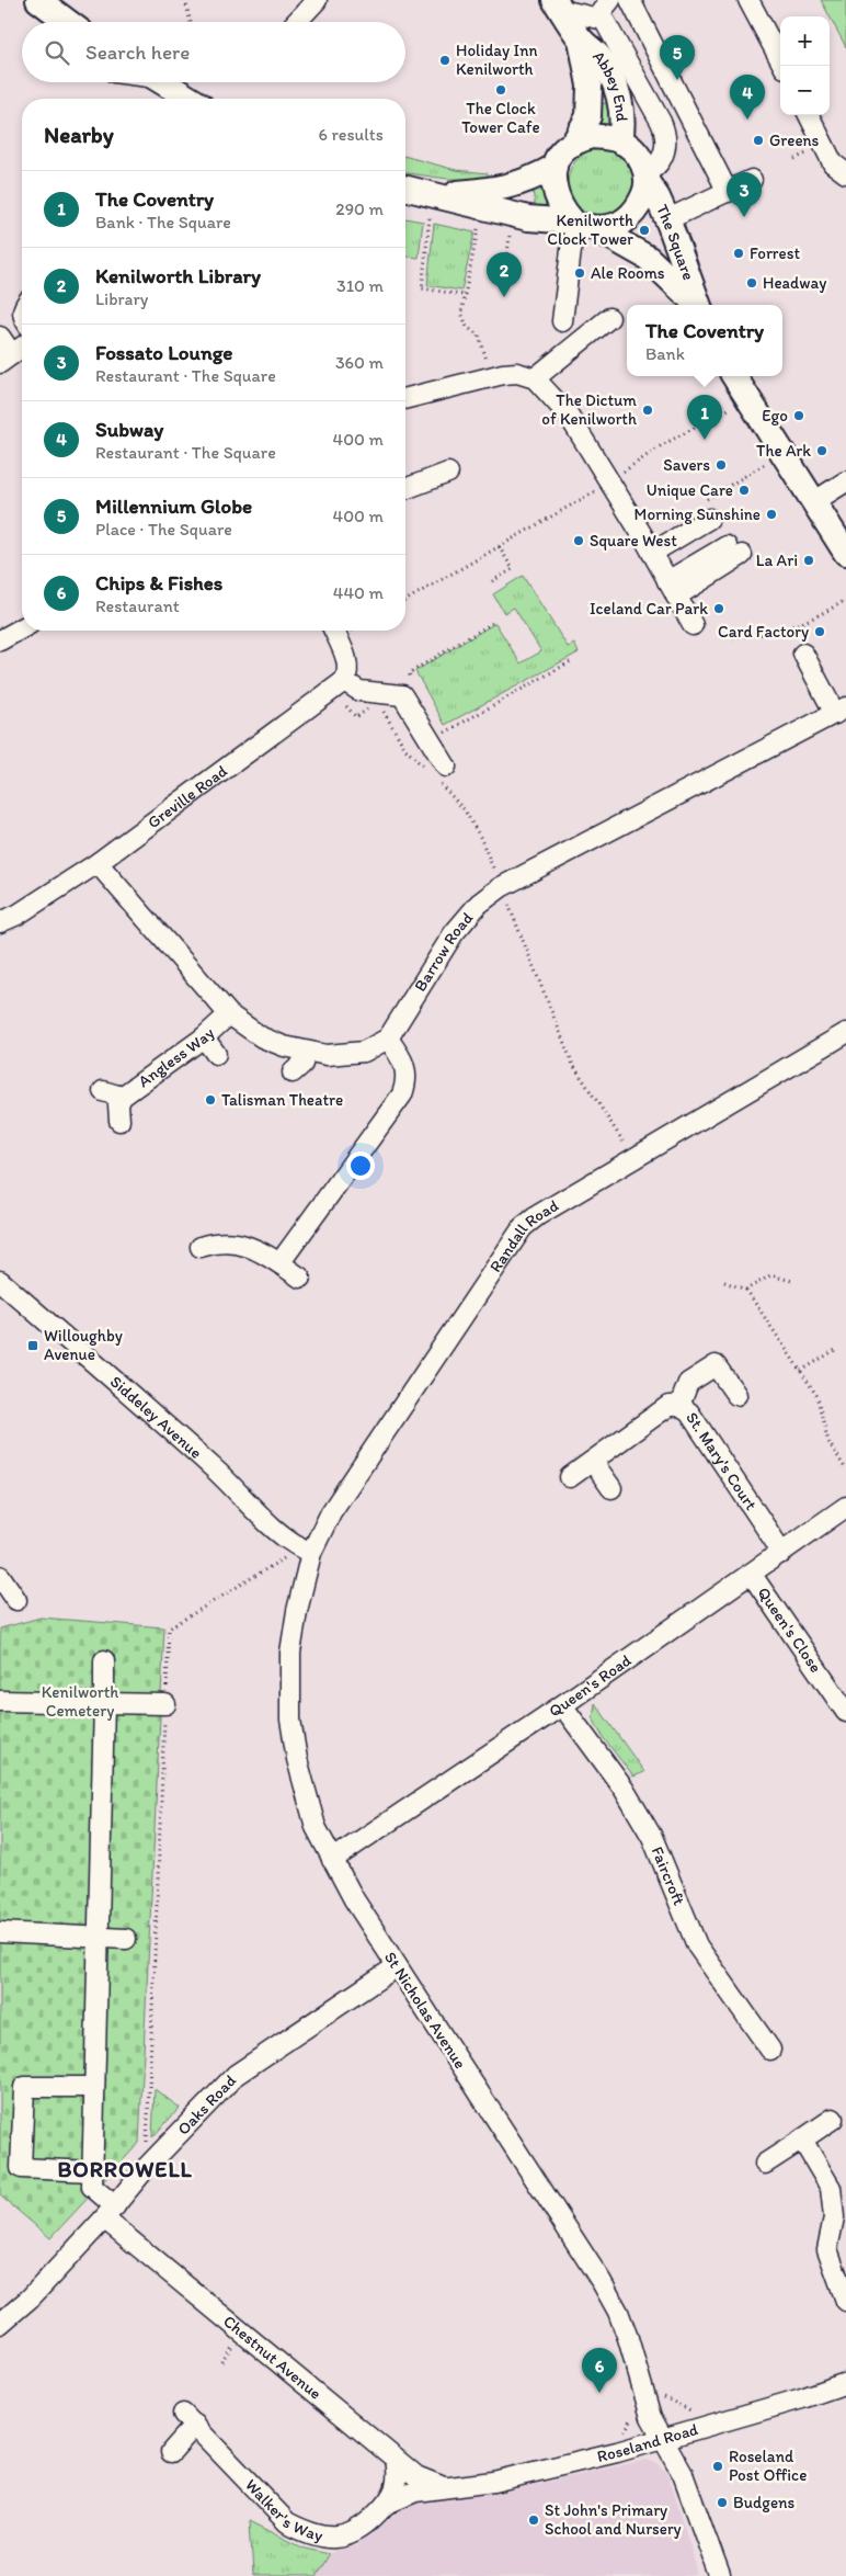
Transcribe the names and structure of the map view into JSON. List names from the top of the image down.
{
  "streets": {
    "main road": ["Abbey End", "The Square"],
    "street": [
      "Greville Road",
      "Barrow Road",
      "Angless Way",
      "Randall Road",
      "Siddeley Avenue",
      "St. Mary's Court",
      "Queen's Close",
      "Queen's Road",
      "Faircroft",
      "St Nicholas Avenue",
      "Oaks Road",
      "Chestnut Avenue",
      "Roseland Road",
      "Walker's Way"
    ]
  },
  "crossings": [
    ["Abbey End", "The Square"],
    ["Greville Road", "Barrow Road"],
    ["Barrow Road", "Angless Way"],
    ["Randall Road", "Siddeley Avenue"],
    ["Randall Road", "St Nicholas Avenue"],
    ["Siddeley Avenue", "St Nicholas Avenue"],
    ["St. Mary's Court", "Queen's Road"],
    ["Queen's Close", "Queen's Road"],
    ["Queen's Road", "Faircroft"],
    ["Queen's Road", "St Nicholas Avenue"],
    ["St Nicholas Avenue", "Oaks Road"],
    ["St Nicholas Avenue", "Roseland Road"],
    ["Oaks Road", "Chestnut Avenue"],
    ["Chestnut Avenue", "Roseland Road"],
    ["Chestnut Avenue", "Walker's Way"],
    ["Roseland Road", "Walker's Way"]
  ],
  "districts": ["BORROWELL"],
  "parks": ["Kenilworth Cemetery"],
  "places": {
    "other": [
      "Holiday Inn Kenilworth",
      "The Clock Tower Cafe",
      "Greens",
      "Kenilworth Clock Tower",
      "Forrest",
      "Ale Rooms",
      "Headway",
      "The Dictum of Kenilworth",
      "Ego",
      "The Ark",
      "Savers",
      "Unique Care",
      "Morning Sunshine",
      "Square West",
      "La Ari",
      "Iceland Car Park",
      "Card Factory",
      "Talisman Theatre",
      "Roseland Post Office",
      "Budgens",
      "St John's Primary School and Nursery"
    ],
    "transit": ["Willoughby Avenue"]
  },
  "page": {
    "map_buttons": ["+", "−"],
    "search": "Search here",
    "pins": [
      "5",
      "4",
      "3",
      "2",
      "1",
      "6"
    ],
    "heading": ["Nearby", "6 results"],
    "list": [
      {
        "mark": "1",
        "name": "The Coventry",
        "note": "Bank · The Square",
        "value": "290 m"
      },
      {
        "mark": "2",
        "name": "Kenilworth Library",
        "note": "Library",
        "value": "310 m"
      },
      {
        "mark": "3",
        "name": "Fossato Lounge",
        "note": "Restaurant · The Square",
        "value": "360 m"
      },
      {
        "mark": "4",
        "name": "Subway",
        "note": "Restaurant · The Square",
        "value": "400 m"
      },
      {
        "mark": "5",
        "name": "Millennium Globe",
        "note": "Place · The Square",
        "value": "400 m"
      },
      {
        "mark": "6",
        "name": "Chips & Fishes",
        "note": "Restaurant",
        "value": "440 m"
      }
    ],
    "popup": ["The Coventry", "Bank"]
  }
}
